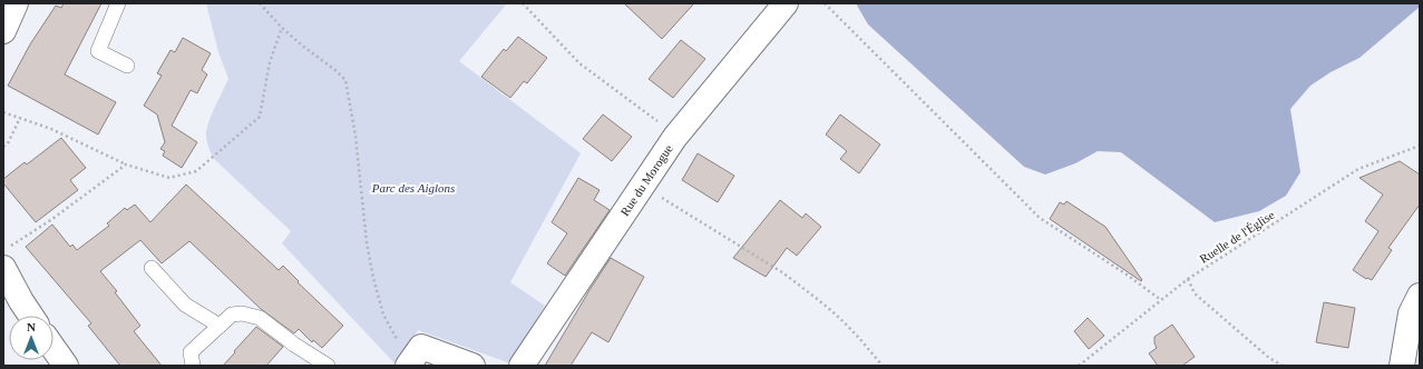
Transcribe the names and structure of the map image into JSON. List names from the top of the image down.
{
  "streets": {
    "street": ["Rue du Morogue"],
    "path": ["Ruelle de l'Église"]
  },
  "parks": ["Parc des Aiglons"],
  "north": "top"
}
